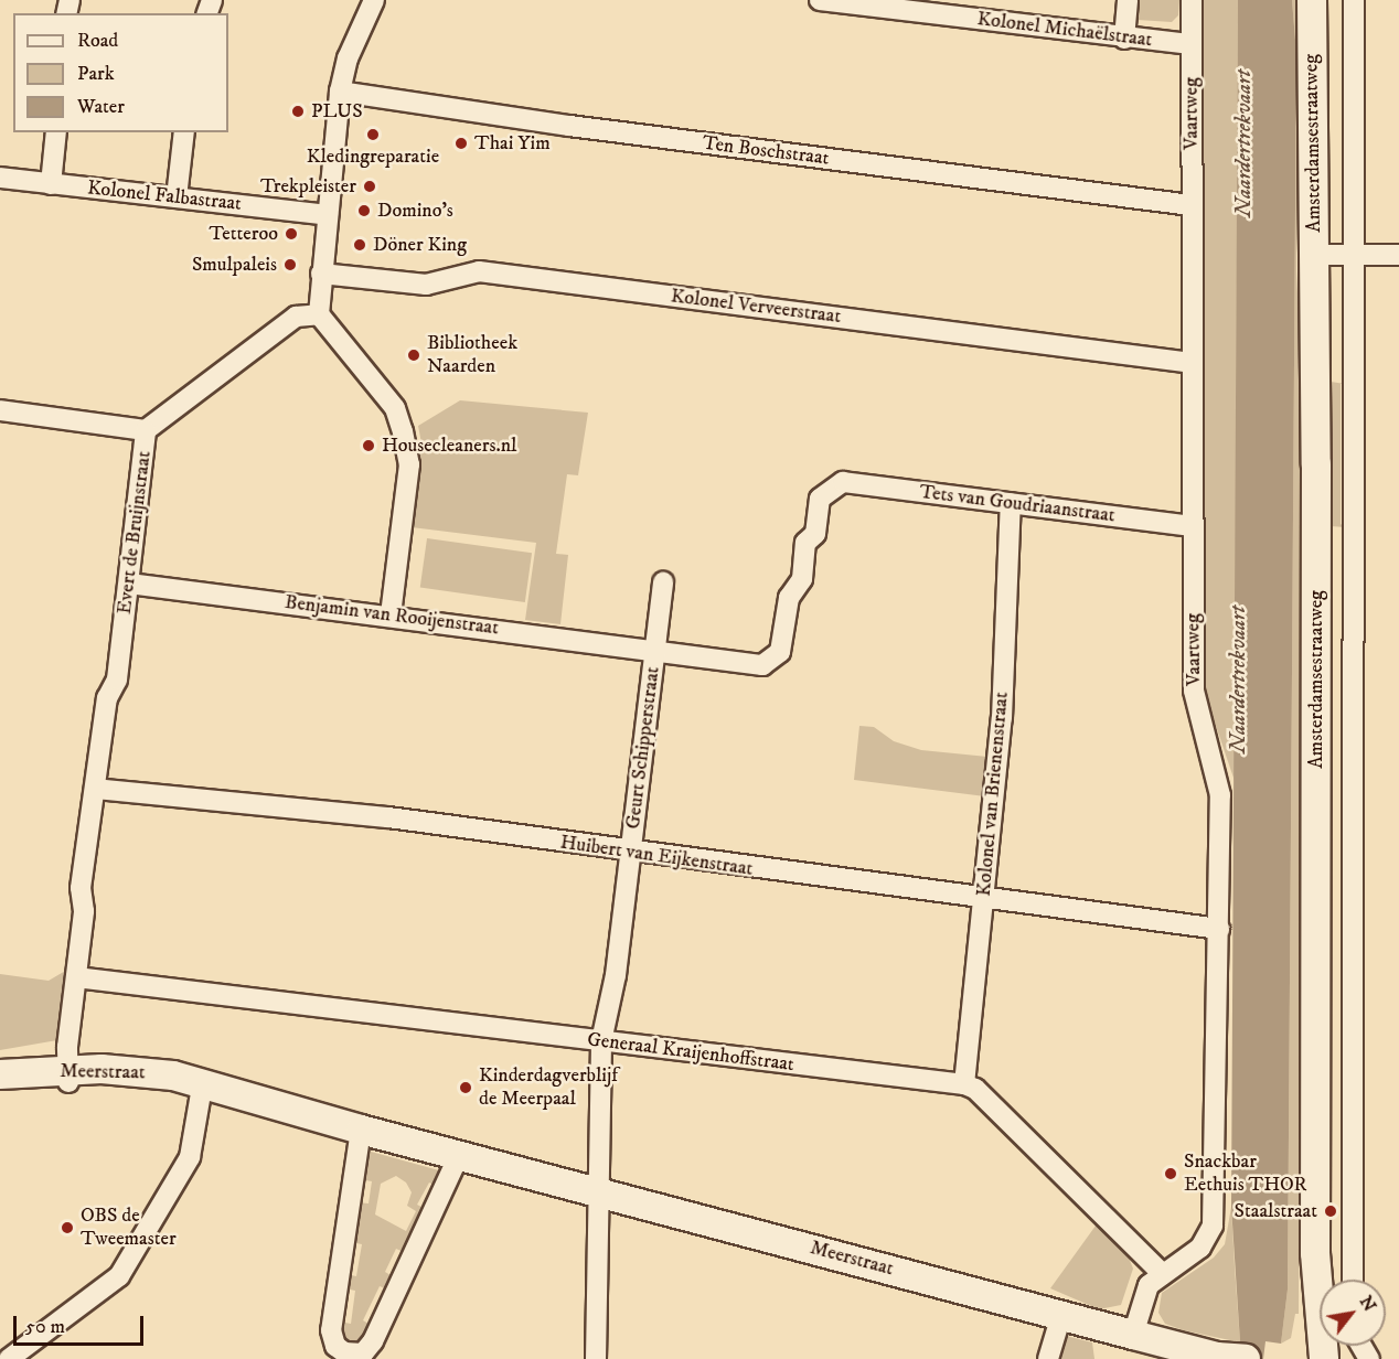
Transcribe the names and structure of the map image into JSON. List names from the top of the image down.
{
  "streets": {
    "street": [
      "Kolonel Michaëlstraat",
      "Vaartweg",
      "Amsterdamsestraatweg",
      "Ten Boschstraat",
      "Kolonel Falbastraat",
      "Kolonel Verveerstraat",
      "Tets van Goudriaanstraat",
      "Evert de Bruijnstraat",
      "Benjamin van Rooijenstraat",
      "Geurt Schipperstraat",
      "Kolonel van Brienenstraat",
      "Huibert van Eijkenstraat",
      "Generaal Kraijenhoffstraat",
      "Meerstraat"
    ]
  },
  "crossings": [
    ["Kolonel Michaëlstraat", "Vaartweg"],
    ["Vaartweg", "Ten Boschstraat"],
    ["Vaartweg", "Kolonel Verveerstraat"],
    ["Vaartweg", "Tets van Goudriaanstraat"],
    ["Vaartweg", "Huibert van Eijkenstraat"],
    ["Vaartweg", "Generaal Kraijenhoffstraat"],
    ["Tets van Goudriaanstraat", "Benjamin van Rooijenstraat"],
    ["Tets van Goudriaanstraat", "Kolonel van Brienenstraat"],
    ["Evert de Bruijnstraat", "Benjamin van Rooijenstraat"],
    ["Evert de Bruijnstraat", "Huibert van Eijkenstraat"],
    ["Evert de Bruijnstraat", "Generaal Kraijenhoffstraat"],
    ["Evert de Bruijnstraat", "Meerstraat"],
    ["Benjamin van Rooijenstraat", "Geurt Schipperstraat"],
    ["Geurt Schipperstraat", "Huibert van Eijkenstraat"],
    ["Geurt Schipperstraat", "Generaal Kraijenhoffstraat"],
    ["Geurt Schipperstraat", "Meerstraat"],
    ["Kolonel van Brienenstraat", "Huibert van Eijkenstraat"],
    ["Kolonel van Brienenstraat", "Generaal Kraijenhoffstraat"]
  ],
  "water": ["Naardertrekvaart"],
  "places": [
    "PLUS",
    "Kledingreparatie",
    "Thai Yim",
    "Trekpleister",
    "Domino's",
    "Tetteroo",
    "Döner King",
    "Smulpaleis",
    "Bibliotheek Naarden",
    "Housecleaners.nl",
    "Kinderdagverblijf de Meerpaal",
    "Snackbar Eethuis THOR",
    "Staalstraat",
    "OBS de Tweemaster"
  ],
  "legend": ["Road", "Park", "Water"],
  "scale_bar": "50 m",
  "north": "top right"
}
